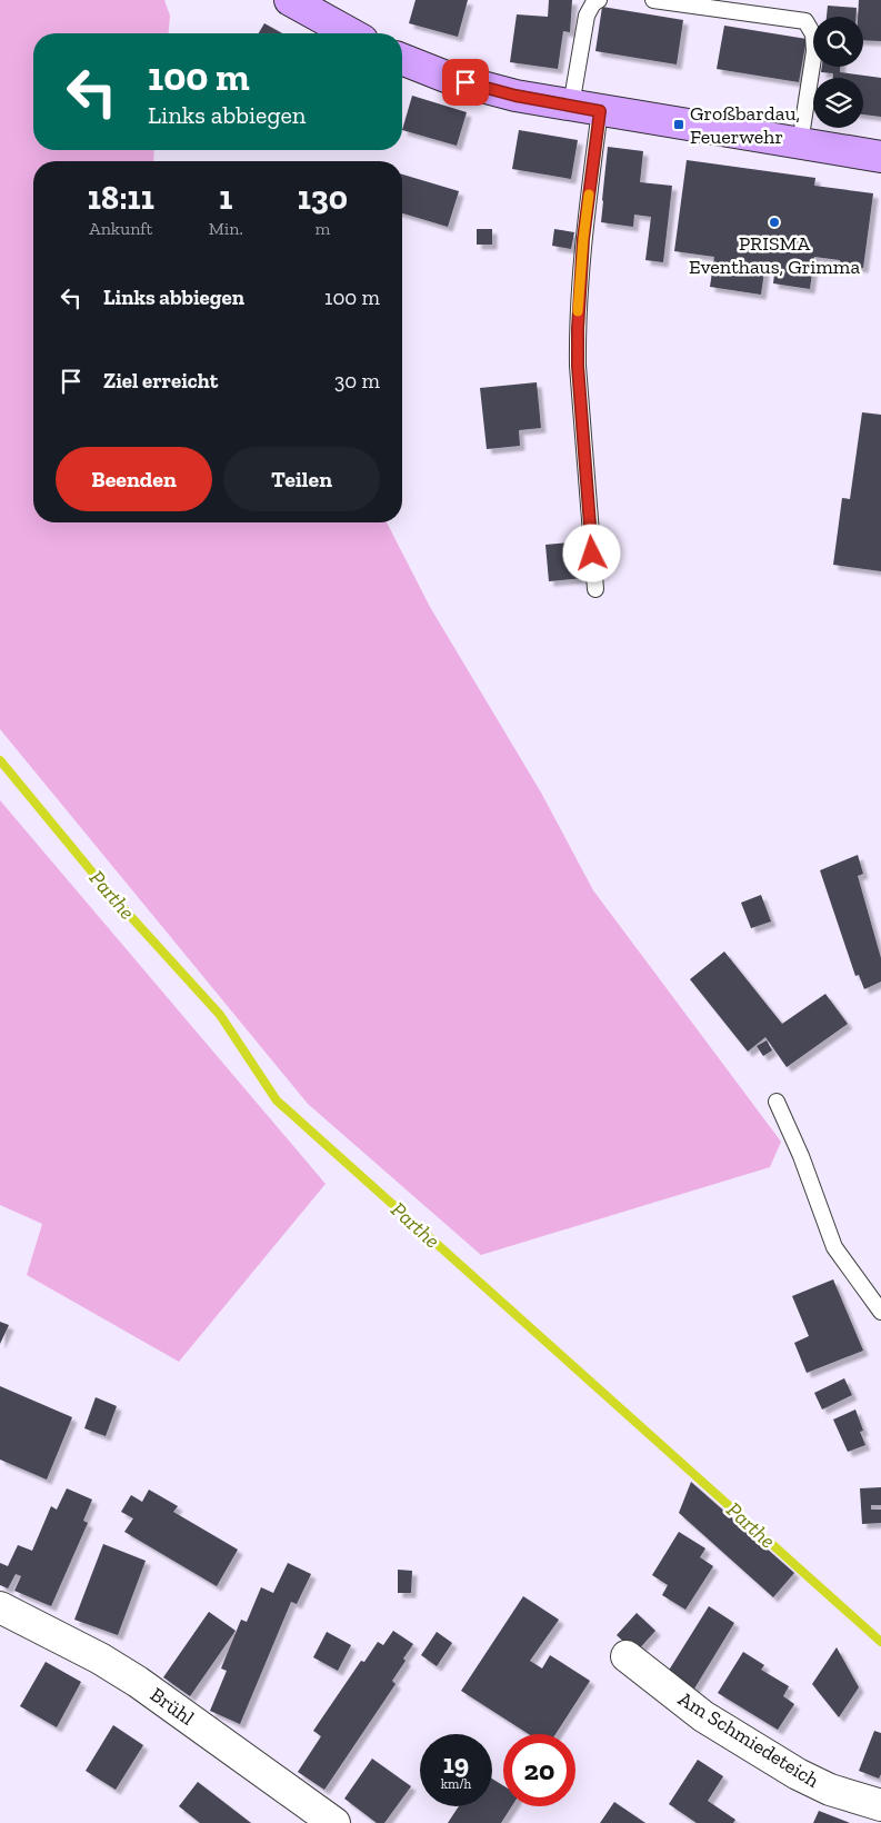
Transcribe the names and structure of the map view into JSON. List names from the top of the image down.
{
  "streets": {
    "street": ["Brühl", "Am Schmiedeteich"]
  },
  "water": ["Parthe"],
  "places": {
    "transit": ["Großbardau, Feuerwehr"],
    "other": ["PRISMA Eventhaus, Grimma"]
  },
  "page": {
    "turn": ["100 m", "Links abbiegen"],
    "eta": [
      "18:11",
      "Ankunft",
      "1",
      "Min.",
      "130",
      "m"
    ],
    "list": [
      {
        "name": "Links abbiegen",
        "value": "100 m"
      },
      {
        "name": "Ziel erreicht",
        "value": "30 m"
      }
    ],
    "buttons": ["Beenden", "Teilen"],
    "speed": "19 km/h",
    "limit": "20"
  }
}
